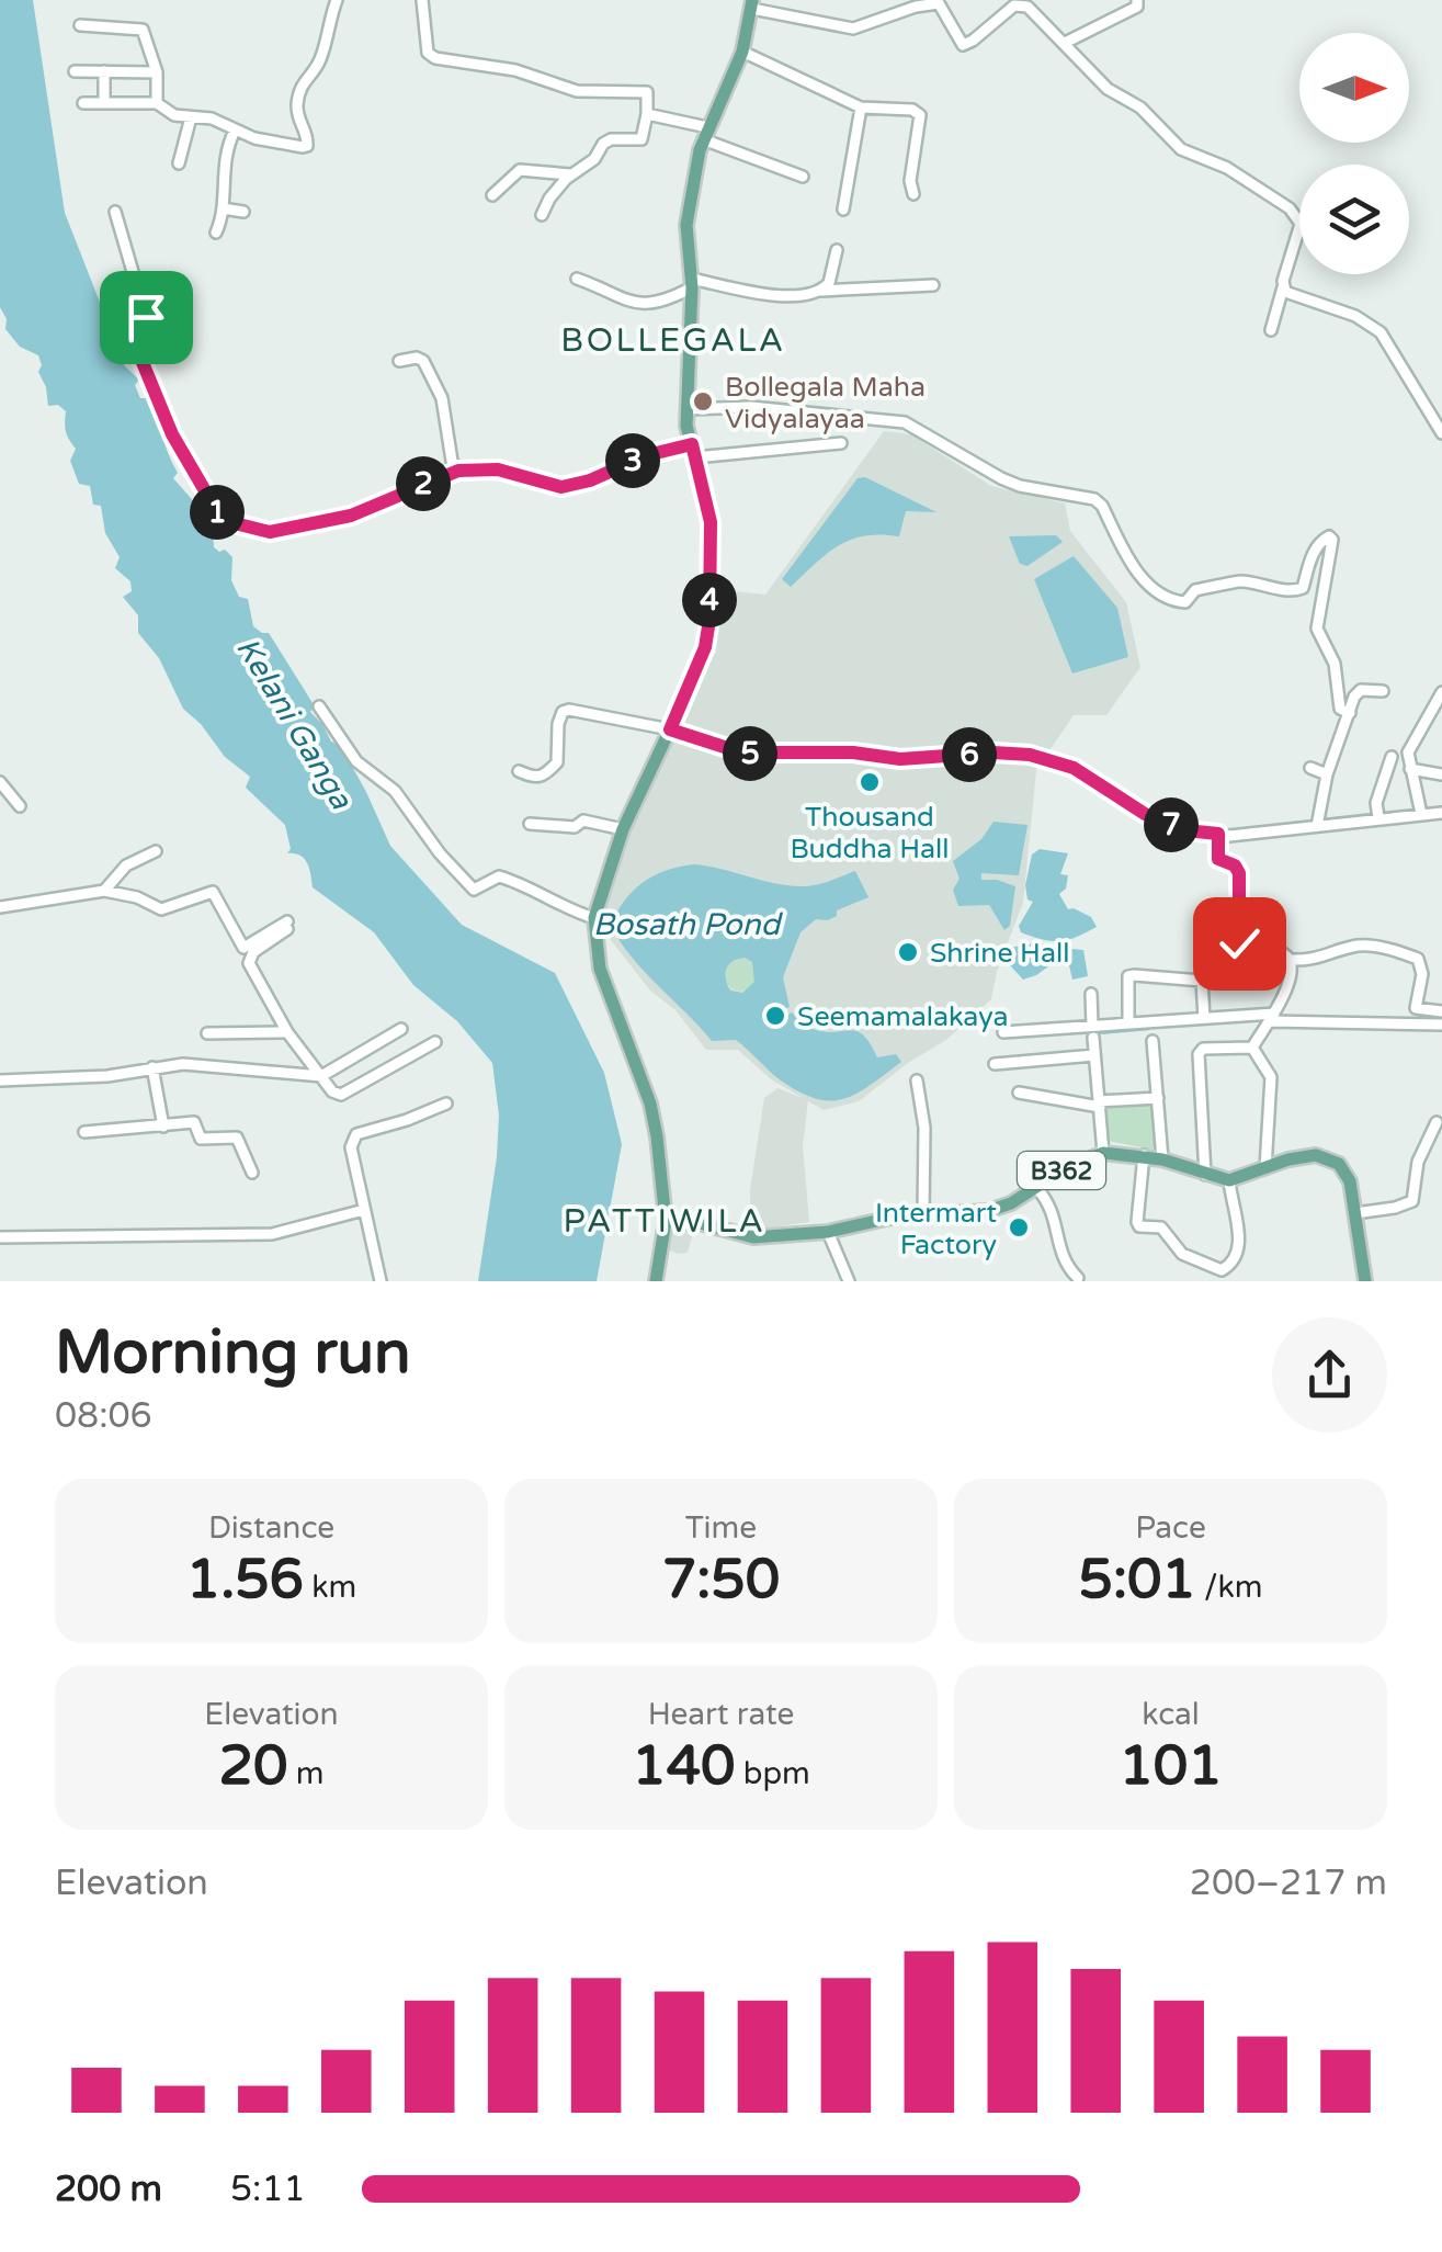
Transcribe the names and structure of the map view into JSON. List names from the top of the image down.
{
  "streets": {
    "main road": ["B362"]
  },
  "districts": ["BOLLEGALA", "PATTIWILA"],
  "water": ["Kelani Ganga", "Bosath Pond"],
  "places": [
    "Bollegala Maha Vidyalayaa",
    "Thousand Buddha Hall",
    "Shrine Hall",
    "Seemamalakaya",
    "Intermart Factory"
  ],
  "north": "right",
  "page": {
    "pins": [
      "3",
      "2",
      "1",
      "4",
      "5",
      "6",
      "7"
    ],
    "heading": ["Morning run", "08:06"],
    "stats": [
      ["Distance", "1.56 km"],
      ["Time", "7:50"],
      ["Pace", "5:01 /km"],
      ["Elevation", "20 m"],
      ["Heart rate", "140 bpm"],
      ["kcal", "101"]
    ],
    "chart": ["Elevation", "200–217 m"],
    "list": [
      {
        "name": "200 m",
        "note": "5:11"
      }
    ]
  }
}
